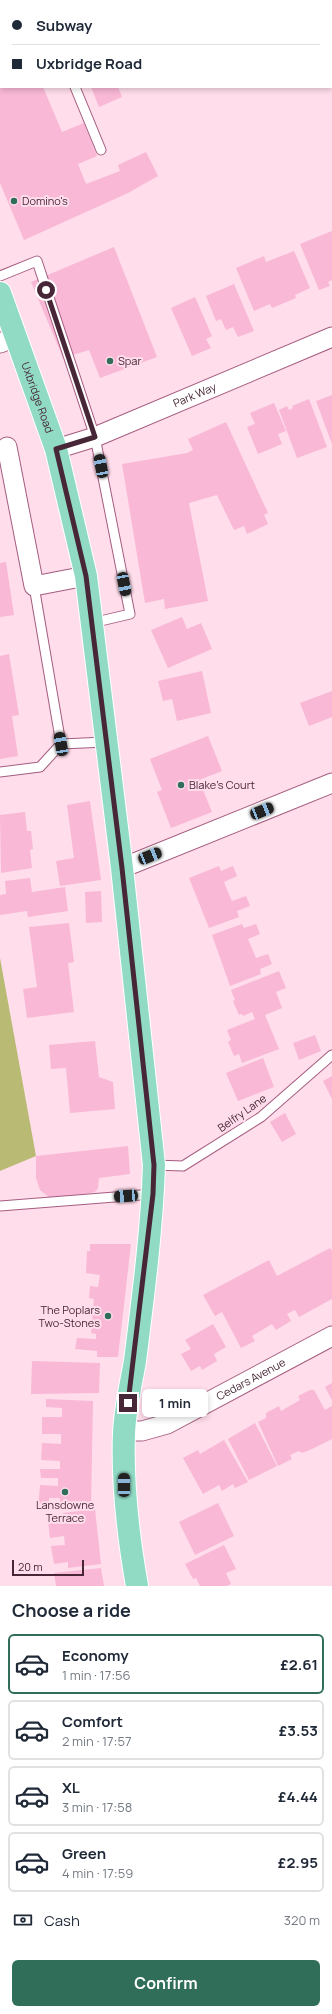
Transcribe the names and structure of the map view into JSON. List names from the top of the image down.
{
  "streets": {
    "main road": ["Uxbridge Road"],
    "street": ["Park Way", "Cedars Avenue"],
    "lane": ["Belfry Lane"]
  },
  "crossings": [
    ["Park Way", "Uxbridge Road"],
    ["Uxbridge Road", "Belfry Lane"],
    ["Uxbridge Road", "Cedars Avenue"]
  ],
  "places": [
    "Domino's",
    "Spar",
    "Blake's Court",
    "The Poplars Two-Stones",
    "Lansdowne Terrace"
  ],
  "scale_bar": "20 m",
  "page": {
    "banner": ["Subway", "Uxbridge Road"],
    "bubble": "1 min",
    "scale": "20 m",
    "heading": "Choose a ride",
    "list": [
      {
        "name": "Economy",
        "note": "1 min · 17:56",
        "value": "£2.61"
      },
      {
        "name": "Comfort",
        "note": "2 min · 17:57",
        "value": "£3.53"
      },
      {
        "name": "XL",
        "note": "3 min · 17:58",
        "value": "£4.44"
      },
      {
        "name": "Green",
        "note": "4 min · 17:59",
        "value": "£2.95"
      }
    ],
    "pay": ["Cash", "320 m"],
    "buttons": "Confirm"
  }
}
